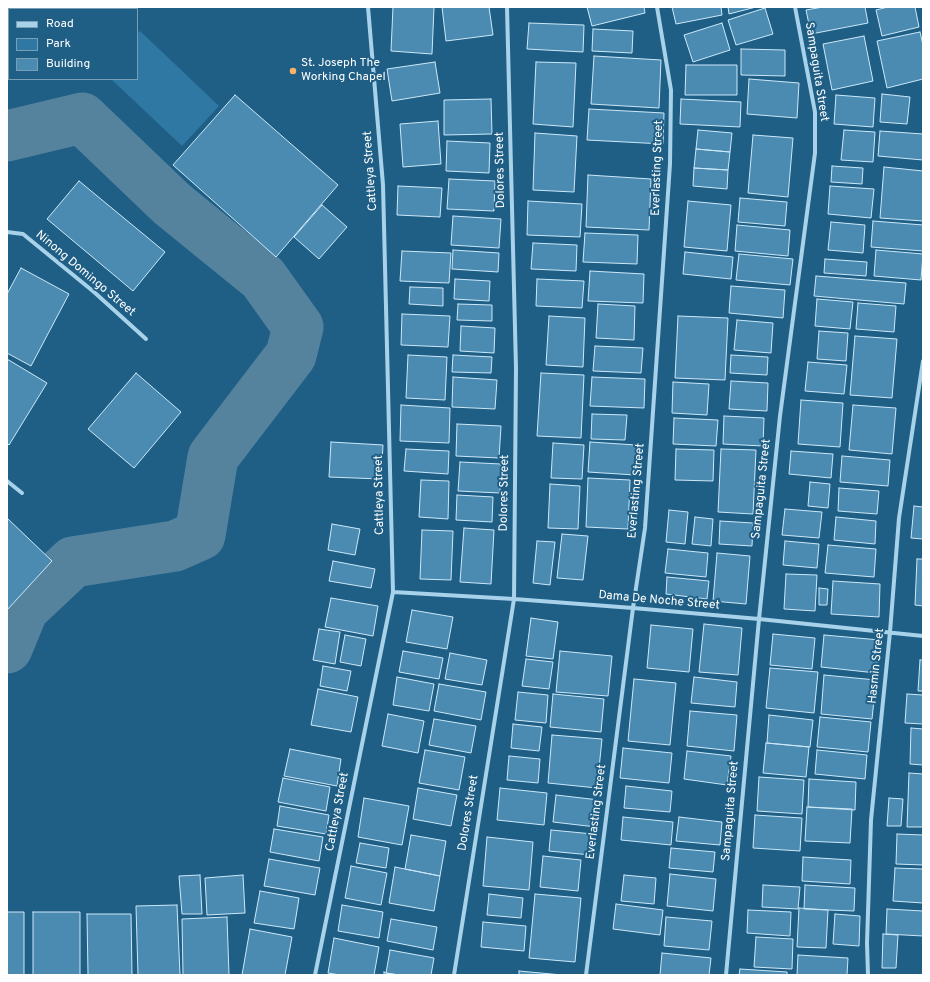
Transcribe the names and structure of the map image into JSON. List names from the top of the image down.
{
  "streets": {
    "street": [
      "Sampaguita Street",
      "Everlasting Street",
      "Dolores Street",
      "Cattleya Street",
      "Ninong Domingo Street",
      "Dama De Noche Street",
      "Hasmin Street"
    ]
  },
  "crossings": [
    ["Sampaguita Street", "Dama De Noche Street"],
    ["Everlasting Street", "Dama De Noche Street"],
    ["Dolores Street", "Dama De Noche Street"],
    ["Cattleya Street", "Dama De Noche Street"],
    ["Dama De Noche Street", "Hasmin Street"]
  ],
  "places": ["St. Joseph The Working Chapel"],
  "legend": ["Road", "Park", "Building"]
}
